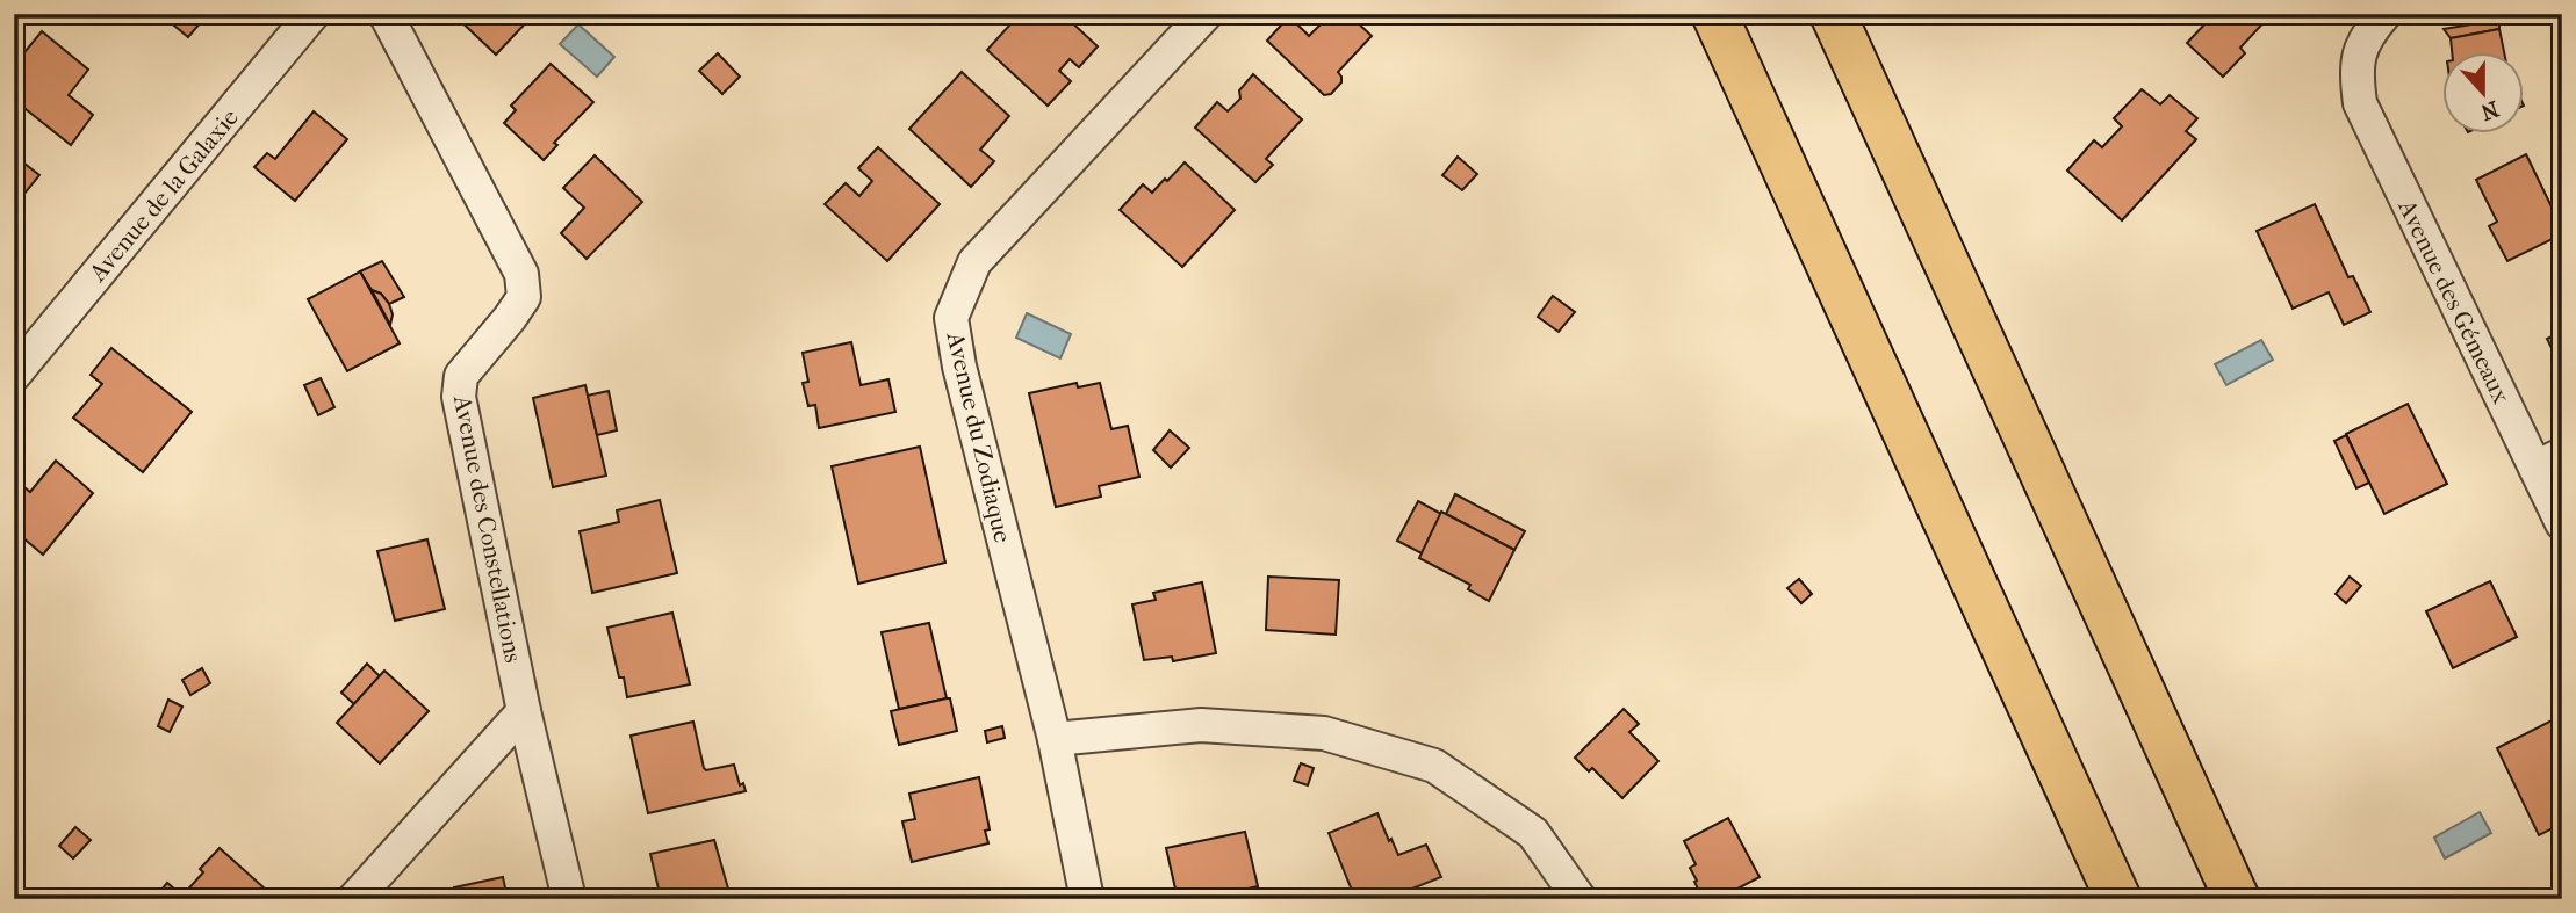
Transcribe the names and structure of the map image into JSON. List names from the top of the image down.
{
  "streets": {
    "street": [
      "Avenue de la Galaxie",
      "Avenue des Gémeaux",
      "Avenue du Zodiaque",
      "Avenue des Constellations"
    ]
  },
  "north": "bottom"
}
